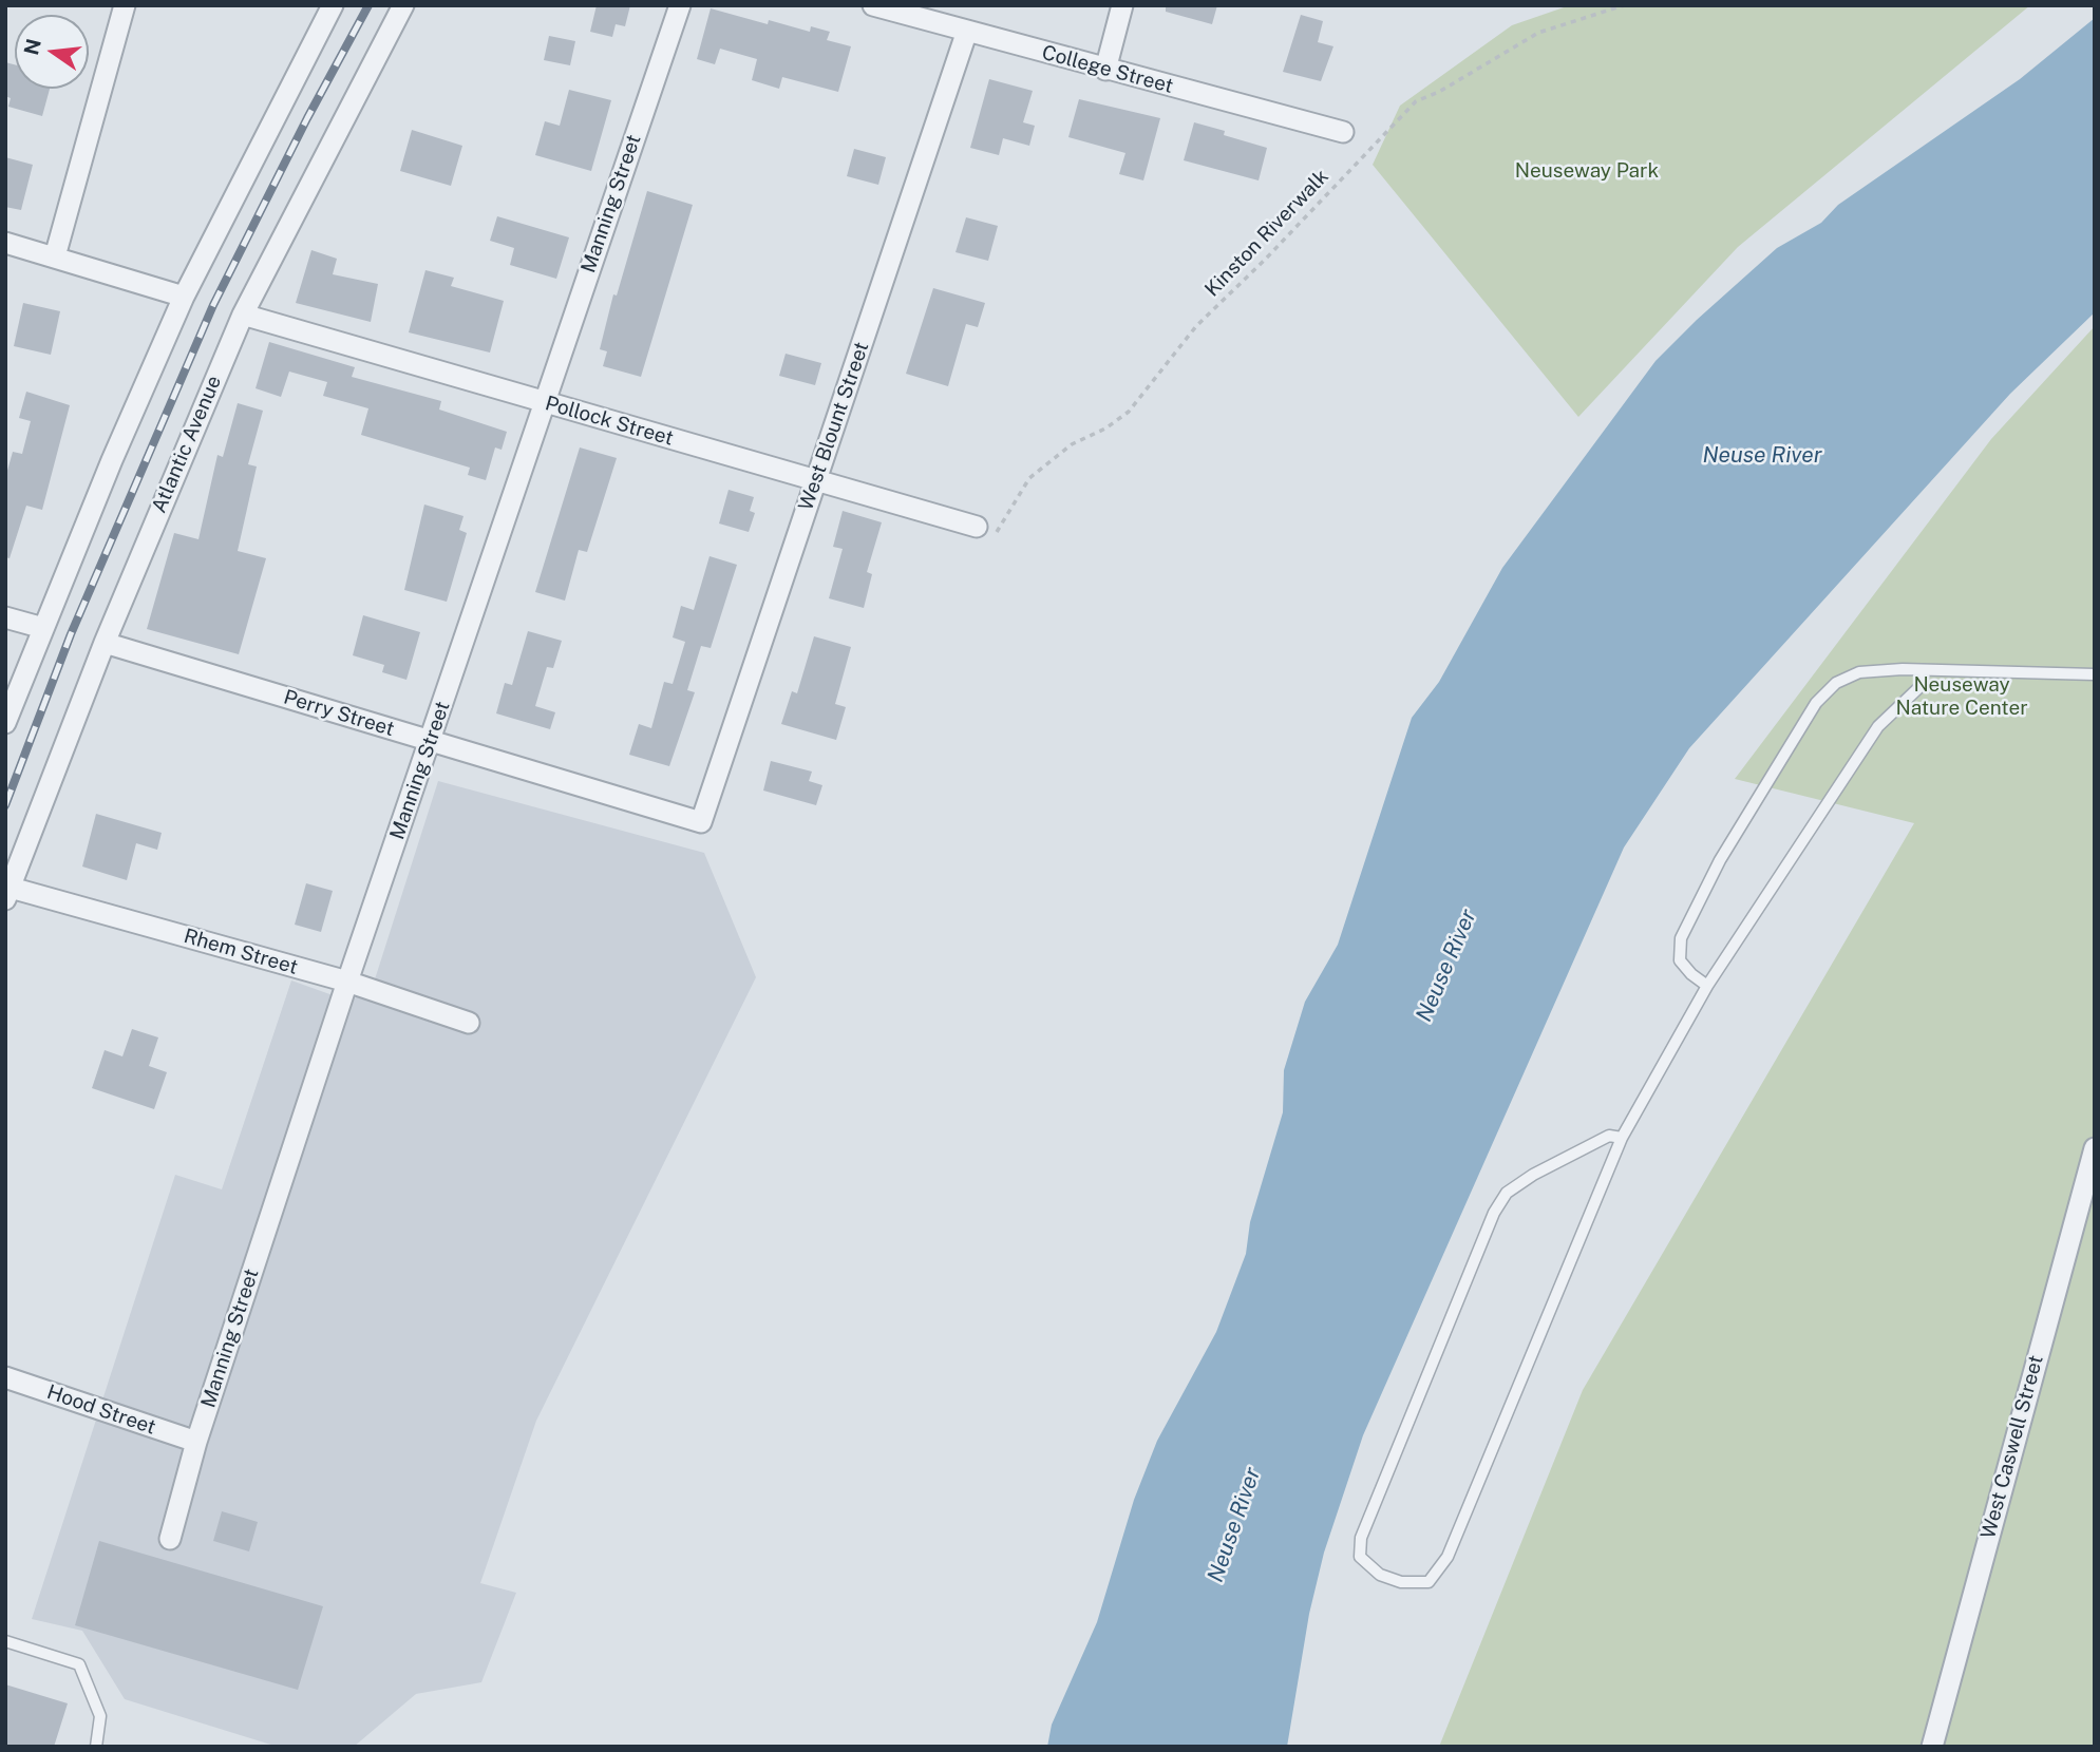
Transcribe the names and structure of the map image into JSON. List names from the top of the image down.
{
  "streets": {
    "street": [
      "College Street",
      "Manning Street",
      "Pollock Street",
      "West Blount Street",
      "Atlantic Avenue",
      "Perry Street",
      "Rhem Street",
      "Hood Street",
      "West Caswell Street"
    ],
    "path": ["Kinston Riverwalk"]
  },
  "crossings": [
    ["College Street", "West Blount Street"],
    ["Manning Street", "Pollock Street"],
    ["Manning Street", "Perry Street"],
    ["Manning Street", "Rhem Street"],
    ["Manning Street", "Hood Street"],
    ["Kinston Riverwalk", "Pollock Street"],
    ["Pollock Street", "West Blount Street"],
    ["Pollock Street", "Atlantic Avenue"],
    ["West Blount Street", "Perry Street"],
    ["Atlantic Avenue", "Perry Street"],
    ["Atlantic Avenue", "Rhem Street"]
  ],
  "water": ["Neuse River"],
  "parks": ["Neuseway Park", "Neuseway Nature Center"],
  "north": "left"
}
